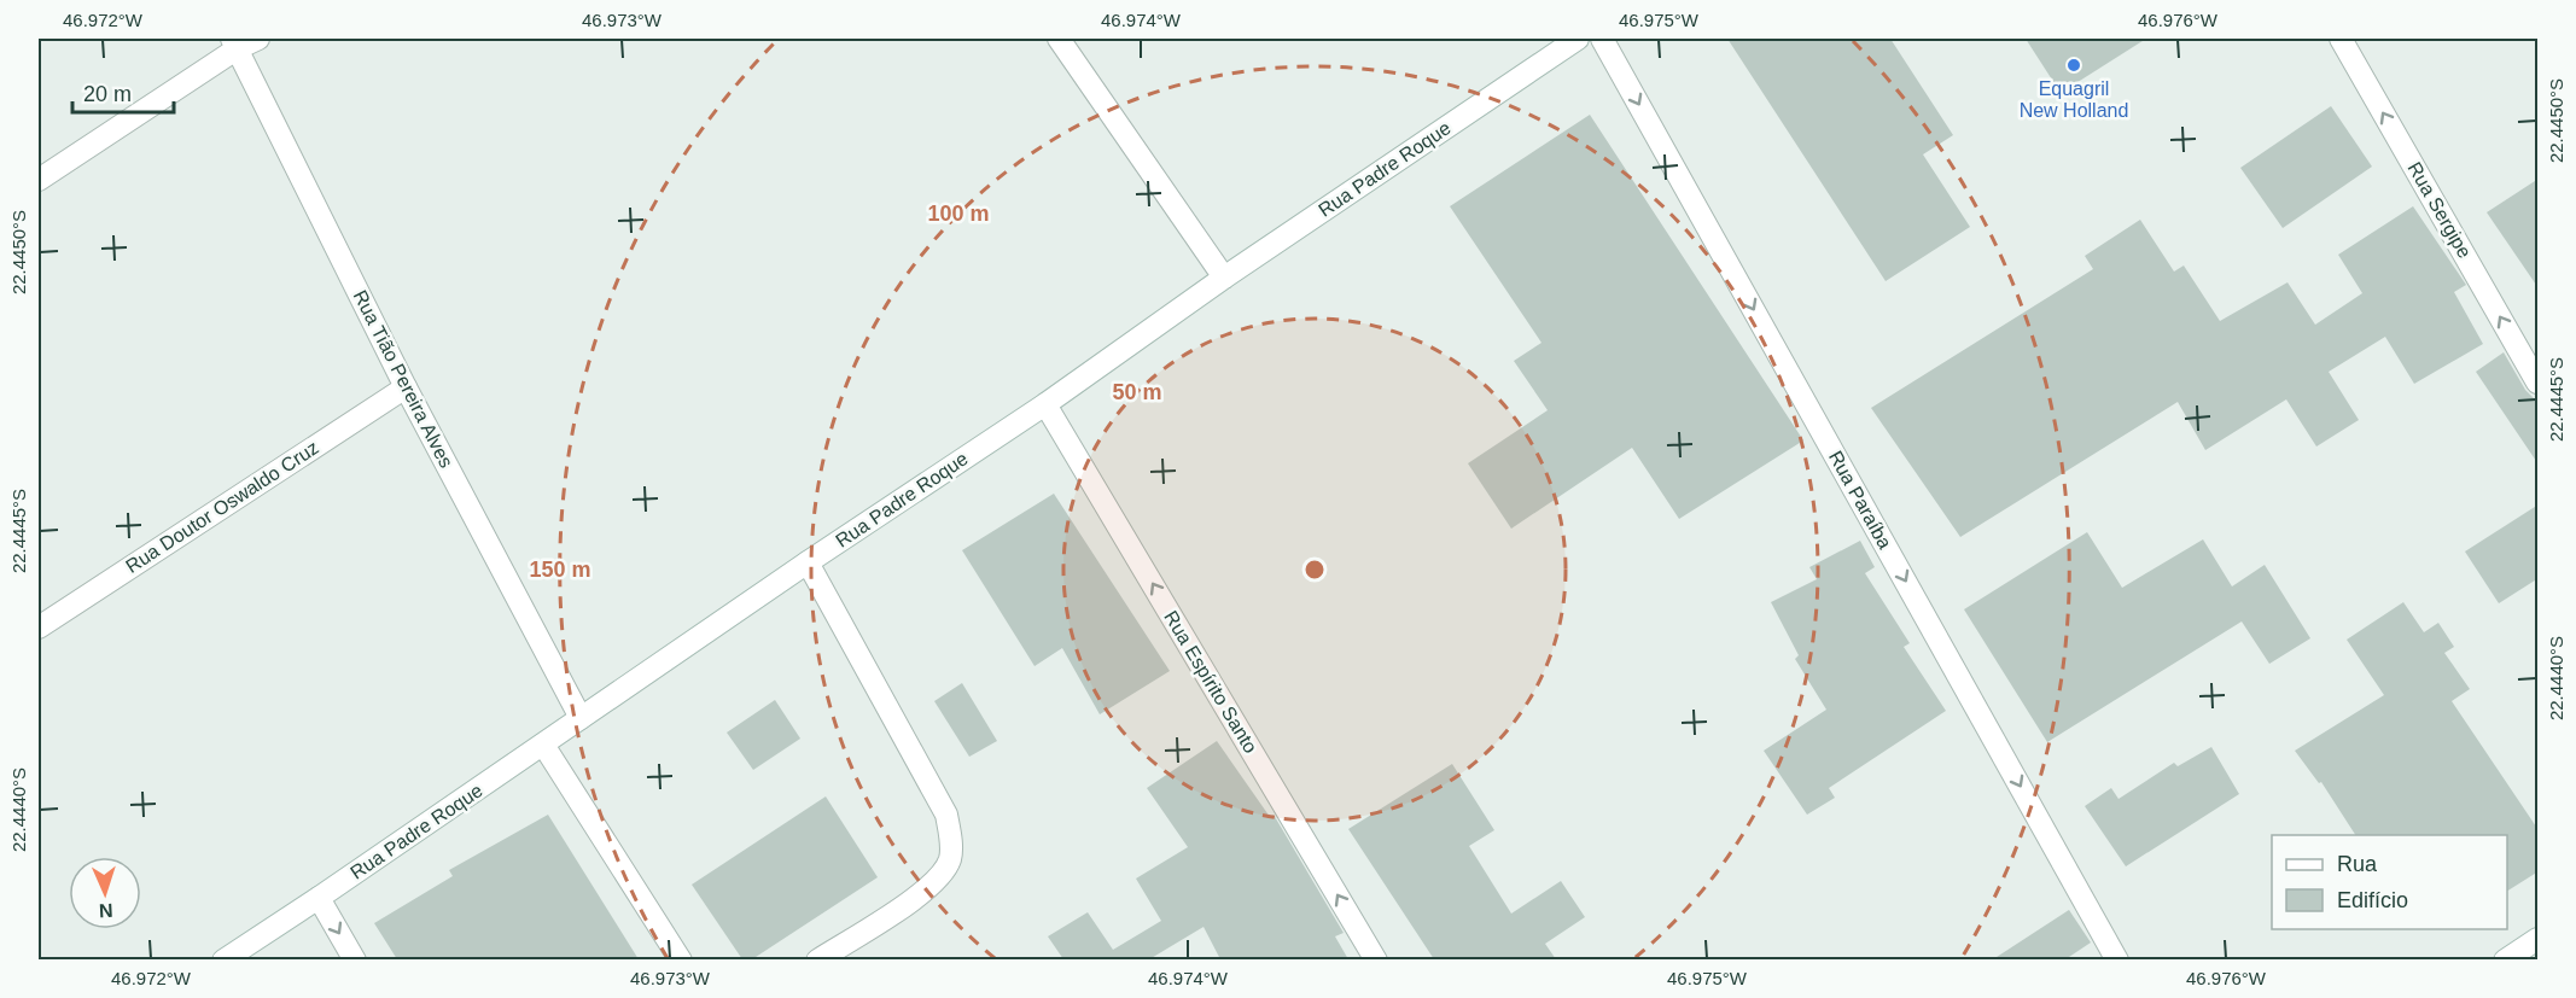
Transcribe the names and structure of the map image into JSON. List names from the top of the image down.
{
  "streets": {
    "street": [
      "Rua Padre Roque",
      "Rua Sergipe",
      "Rua Tião Pereira Alves",
      "Rua Paraíba",
      "Rua Doutor Oswaldo Cruz",
      "Rua Espírito Santo"
    ]
  },
  "crossings": [
    ["Rua Padre Roque", "Rua Tião Pereira Alves"],
    ["Rua Padre Roque", "Rua Espírito Santo"],
    ["Rua Tião Pereira Alves", "Rua Doutor Oswaldo Cruz"]
  ],
  "one_way": ["Rua Sergipe", "Rua Paraíba", "Rua Espírito Santo"],
  "places": ["Equagril New Holland"],
  "legend": ["Rua", "Edifício"],
  "scale_bar": "20 m",
  "north": "bottom",
  "coordinates": [
    "46.972°W",
    "46.973°W",
    "46.974°W",
    "46.975°W",
    "46.976°W",
    "22.4450°S",
    "22.4445°S",
    "22.4440°S"
  ],
  "rings": ["100 m", "50 m", "150 m"]
}
